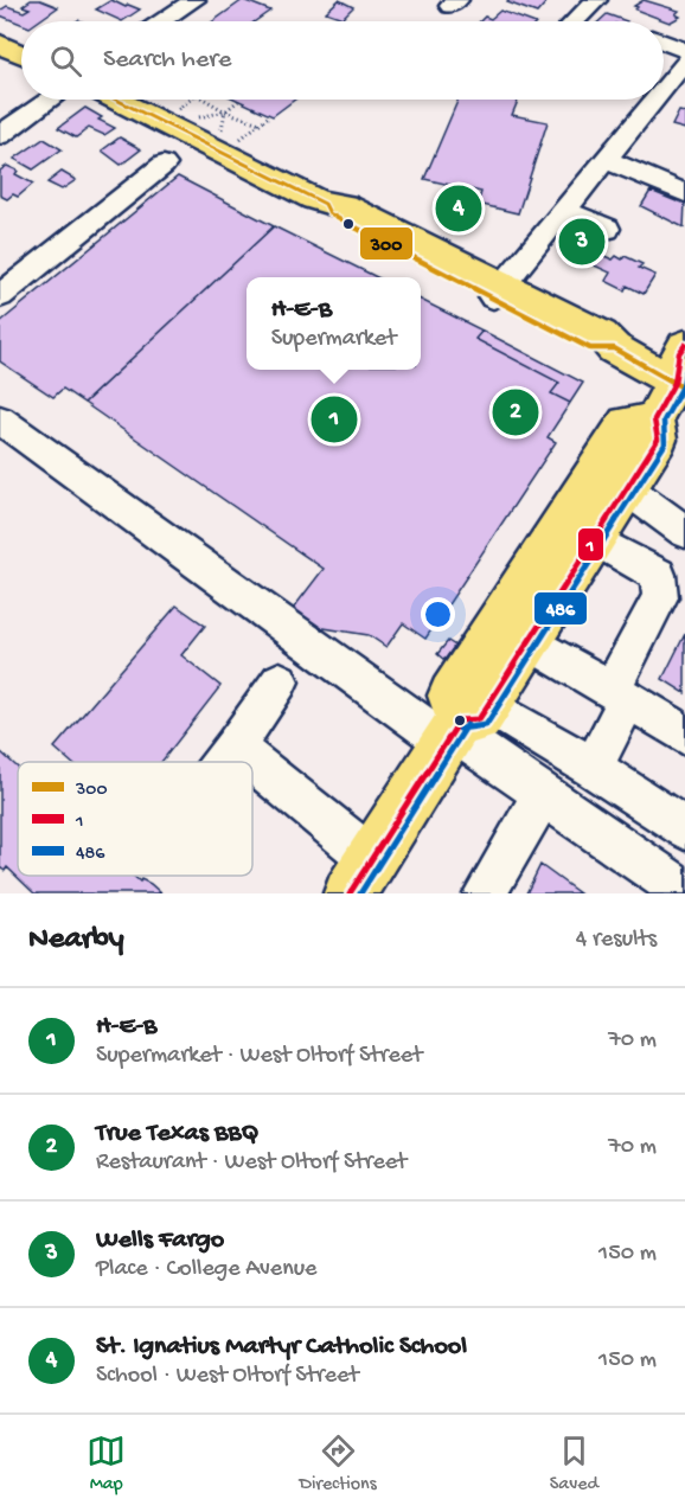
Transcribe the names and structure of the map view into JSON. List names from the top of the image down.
{
  "lines": ["transit line 300", "transit line 1", "transit line 486"],
  "legend": ["300", "1", "486"],
  "page": {
    "search": "Search here",
    "pins": [
      "4",
      "3",
      "2",
      "1"
    ],
    "popup": ["H-E-B", "Supermarket"],
    "heading": ["Nearby", "4 results"],
    "list": [
      {
        "mark": "1",
        "name": "H-E-B",
        "note": "Supermarket · West Oltorf Street",
        "value": "70 m"
      },
      {
        "mark": "2",
        "name": "True Texas BBQ",
        "note": "Restaurant · West Oltorf Street",
        "value": "70 m"
      },
      {
        "mark": "3",
        "name": "Wells Fargo",
        "note": "Place · College Avenue",
        "value": "150 m"
      },
      {
        "mark": "4",
        "name": "St. Ignatius Martyr Catholic School",
        "note": "School · West Oltorf Street",
        "value": "150 m"
      }
    ],
    "nav": ["Map", "Directions", "Saved"]
  }
}
